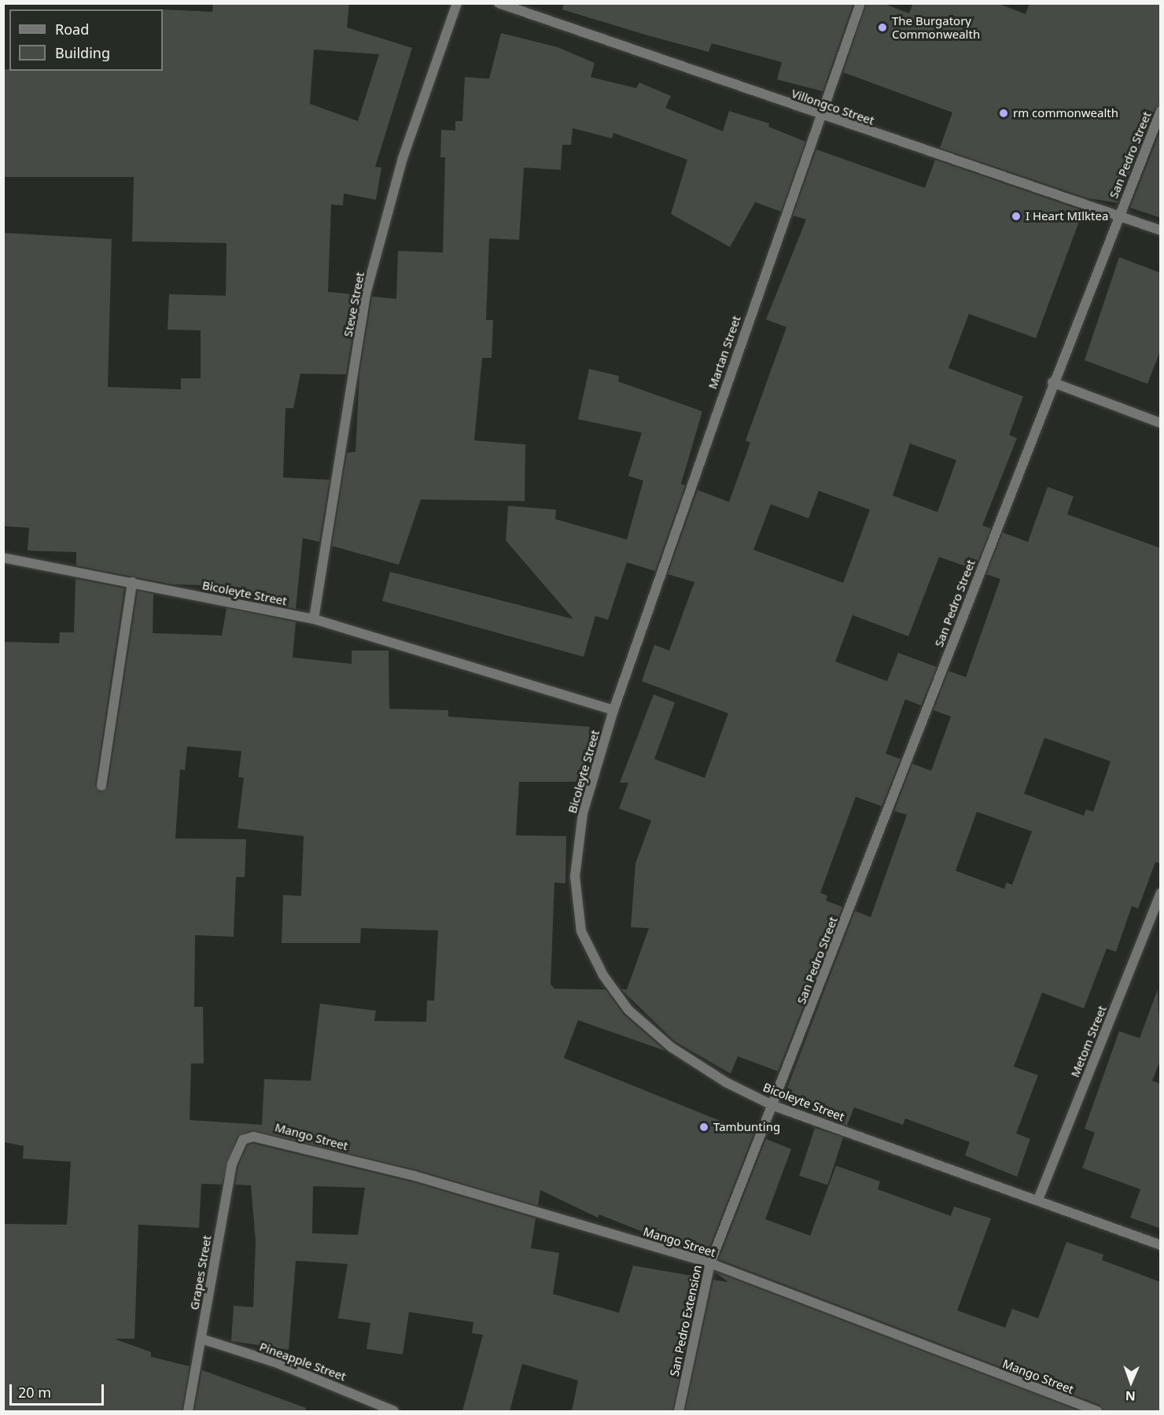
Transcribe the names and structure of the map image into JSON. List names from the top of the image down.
{
  "streets": {
    "street": [
      "Villongco Street",
      "San Pedro Street",
      "Steve Street",
      "Martan Street",
      "Bicoleyte Street",
      "Metom Street",
      "Mango Street",
      "Grapes Street",
      "San Pedro Extension",
      "Pineapple Street"
    ]
  },
  "crossings": [
    ["Villongco Street", "San Pedro Street"],
    ["Villongco Street", "Martan Street"],
    ["San Pedro Street", "Bicoleyte Street"],
    ["San Pedro Street", "San Pedro Extension"],
    ["Steve Street", "Bicoleyte Street"],
    ["Martan Street", "Bicoleyte Street"],
    ["Bicoleyte Street", "Metom Street"],
    ["Bicoleyte Street", "San Pedro Extension"],
    ["Mango Street", "Grapes Street"],
    ["Mango Street", "San Pedro Extension"],
    ["Grapes Street", "Pineapple Street"]
  ],
  "places": [
    "The Burgatory Commonwealth",
    "rm commonwealth",
    "I Heart MIlktea",
    "Tambunting"
  ],
  "legend": ["Road", "Building"],
  "scale_bar": "20 m",
  "north": "bottom"
}
